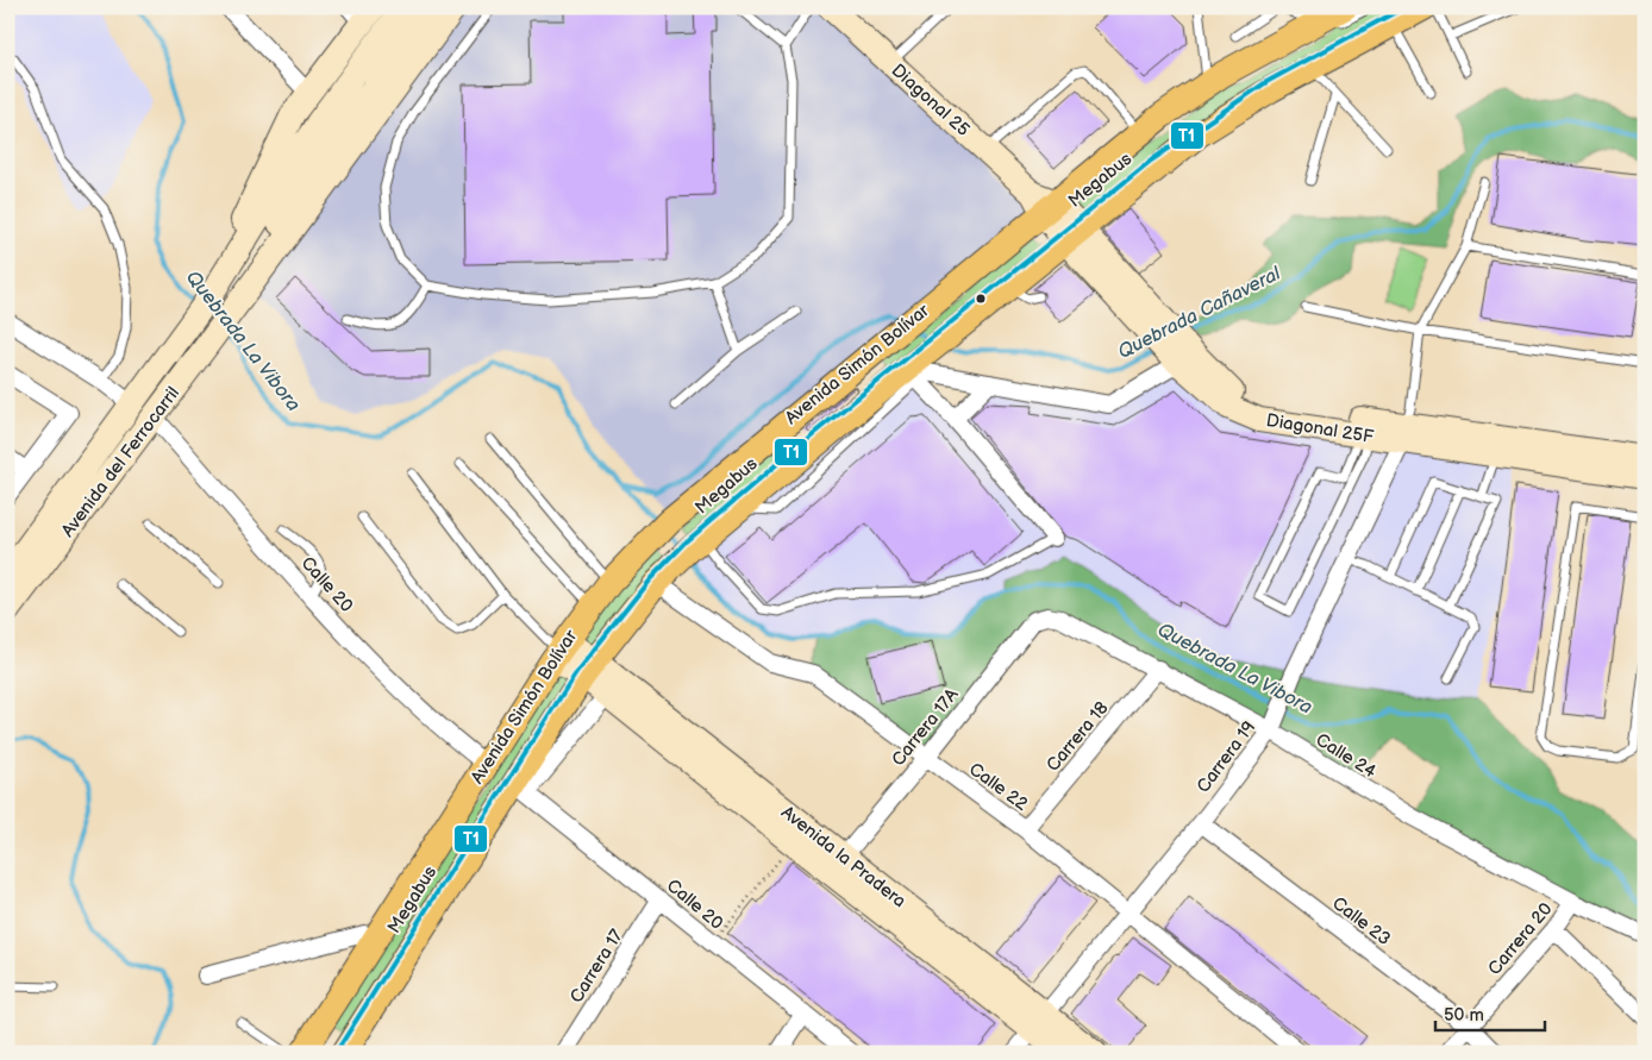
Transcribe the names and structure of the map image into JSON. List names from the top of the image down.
{
  "streets": {
    "main road": ["Avenida Simón Bolívar"],
    "street": [
      "Diagonal 25",
      "Diagonal 25F",
      "Avenida del Ferrocarril",
      "Calle 20",
      "Carrera 17A",
      "Carrera 18",
      "Calle 24",
      "Carrera 19",
      "Calle 22",
      "Avenida la Pradera",
      "Calle 23",
      "Carrera 20",
      "Carrera 17"
    ],
    "lane": ["Megabus"]
  },
  "crossings": [
    ["Diagonal 25", "Megabus"],
    ["Diagonal 25", "Avenida Simón Bolívar"],
    ["Diagonal 25", "Diagonal 25F"],
    ["Megabus", "Avenida Simón Bolívar"],
    ["Megabus", "Diagonal 25F"],
    ["Megabus", "Avenida la Pradera"],
    ["Avenida Simón Bolívar", "Diagonal 25F"],
    ["Avenida Simón Bolívar", "Calle 20"],
    ["Avenida Simón Bolívar", "Calle 22"],
    ["Avenida Simón Bolívar", "Avenida la Pradera"],
    ["Diagonal 25F", "Carrera 19"],
    ["Avenida del Ferrocarril", "Calle 20"],
    ["Calle 20", "Carrera 17"],
    ["Carrera 17A", "Calle 24"],
    ["Carrera 17A", "Calle 22"],
    ["Carrera 17A", "Avenida la Pradera"],
    ["Carrera 18", "Calle 24"],
    ["Carrera 18", "Calle 22"],
    ["Calle 24", "Carrera 19"],
    ["Calle 24", "Carrera 20"],
    ["Carrera 19", "Calle 22"],
    ["Carrera 19", "Avenida la Pradera"],
    ["Carrera 19", "Calle 23"],
    ["Calle 23", "Carrera 20"]
  ],
  "water": ["Quebrada Cañaveral", "Quebrada La Vibora"],
  "lines": ["transit line T1"],
  "scale_bar": "50 m"
}
